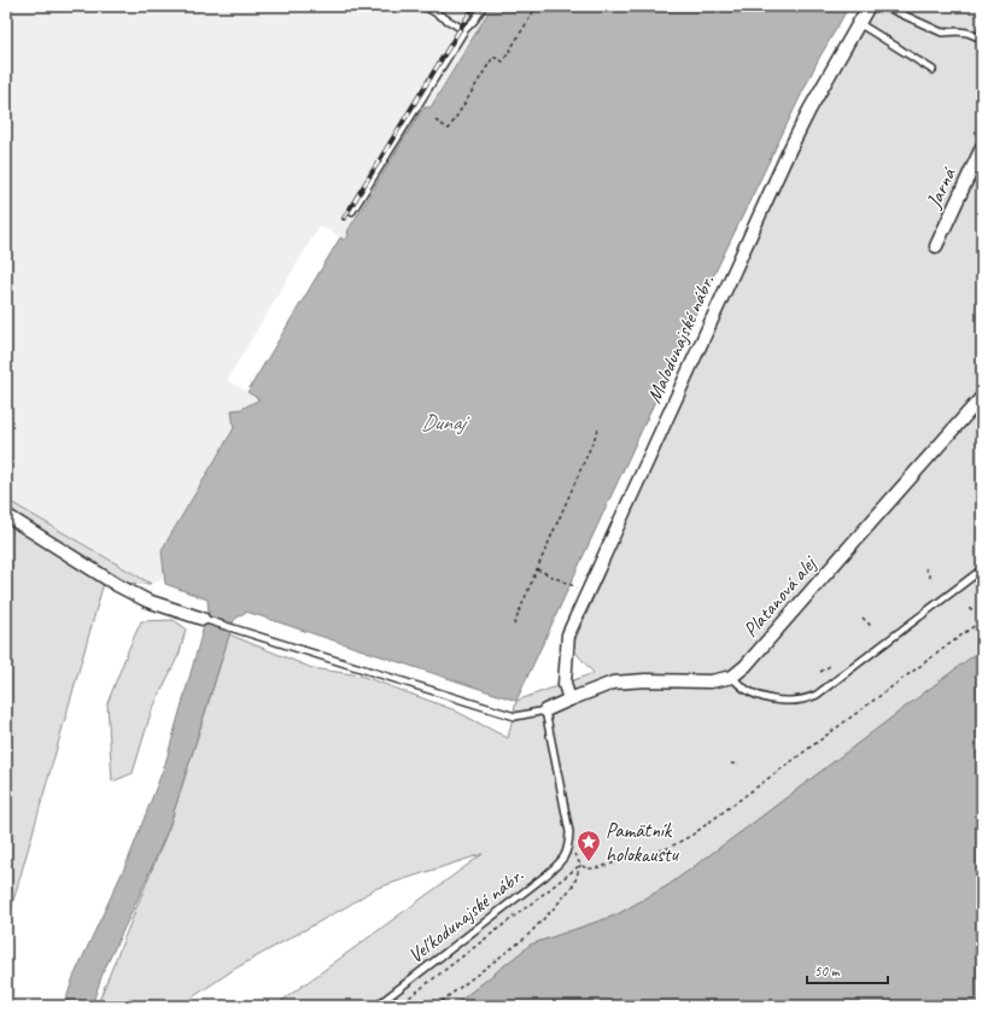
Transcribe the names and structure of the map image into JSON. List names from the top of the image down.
{
  "streets": {
    "street": ["Jarná", "Malodunajské nábr.", "Platanová alej"],
    "lane": ["Veľkodunajské nábr."]
  },
  "water": ["Dunaj"],
  "places": {
    "place": ["Pamätník holokaustu"]
  },
  "scale_bar": "50 m"
}
